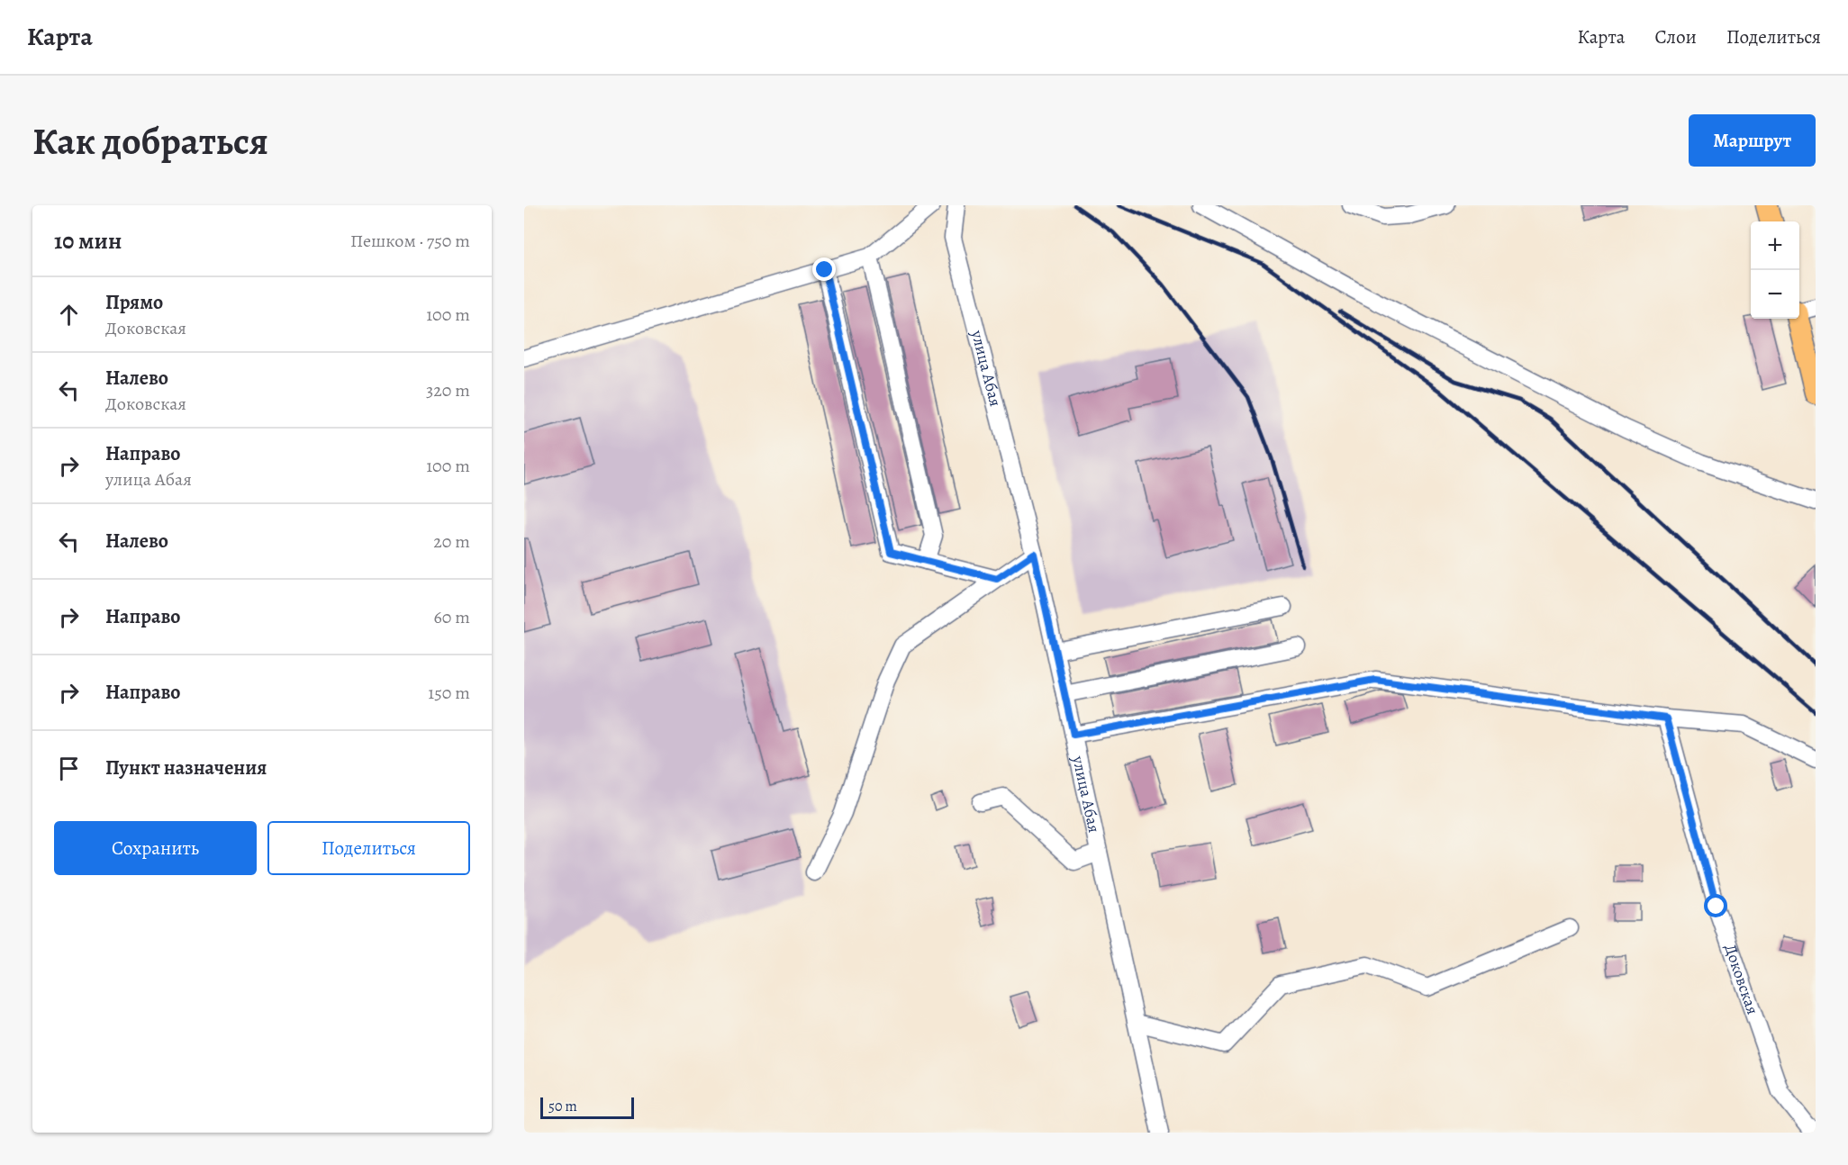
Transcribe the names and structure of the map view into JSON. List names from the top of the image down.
{
  "streets": {
    "street": ["улица Абая", "Доковская"]
  },
  "scale_bar": "50 m",
  "page": {
    "header": "Карта",
    "nav": ["Карта", "Слои", "Поделиться"],
    "buttons": [
      "Маршрут",
      ["Сохранить", "Поделиться"]
    ],
    "title": "Как добраться",
    "heading": ["10 мин", "Пешком · 750 m"],
    "map_buttons": ["+", "−"],
    "list": [
      ["Прямо", "Доковская", "100 m"],
      ["Налево", "Доковская", "320 m"],
      ["Направо", "улица Абая", "100 m"],
      ["Налево", "20 m"],
      ["Направо", "60 m"],
      ["Направо", "150 m"],
      "Пункт назначения"
    ],
    "scale": "50 m"
  }
}
